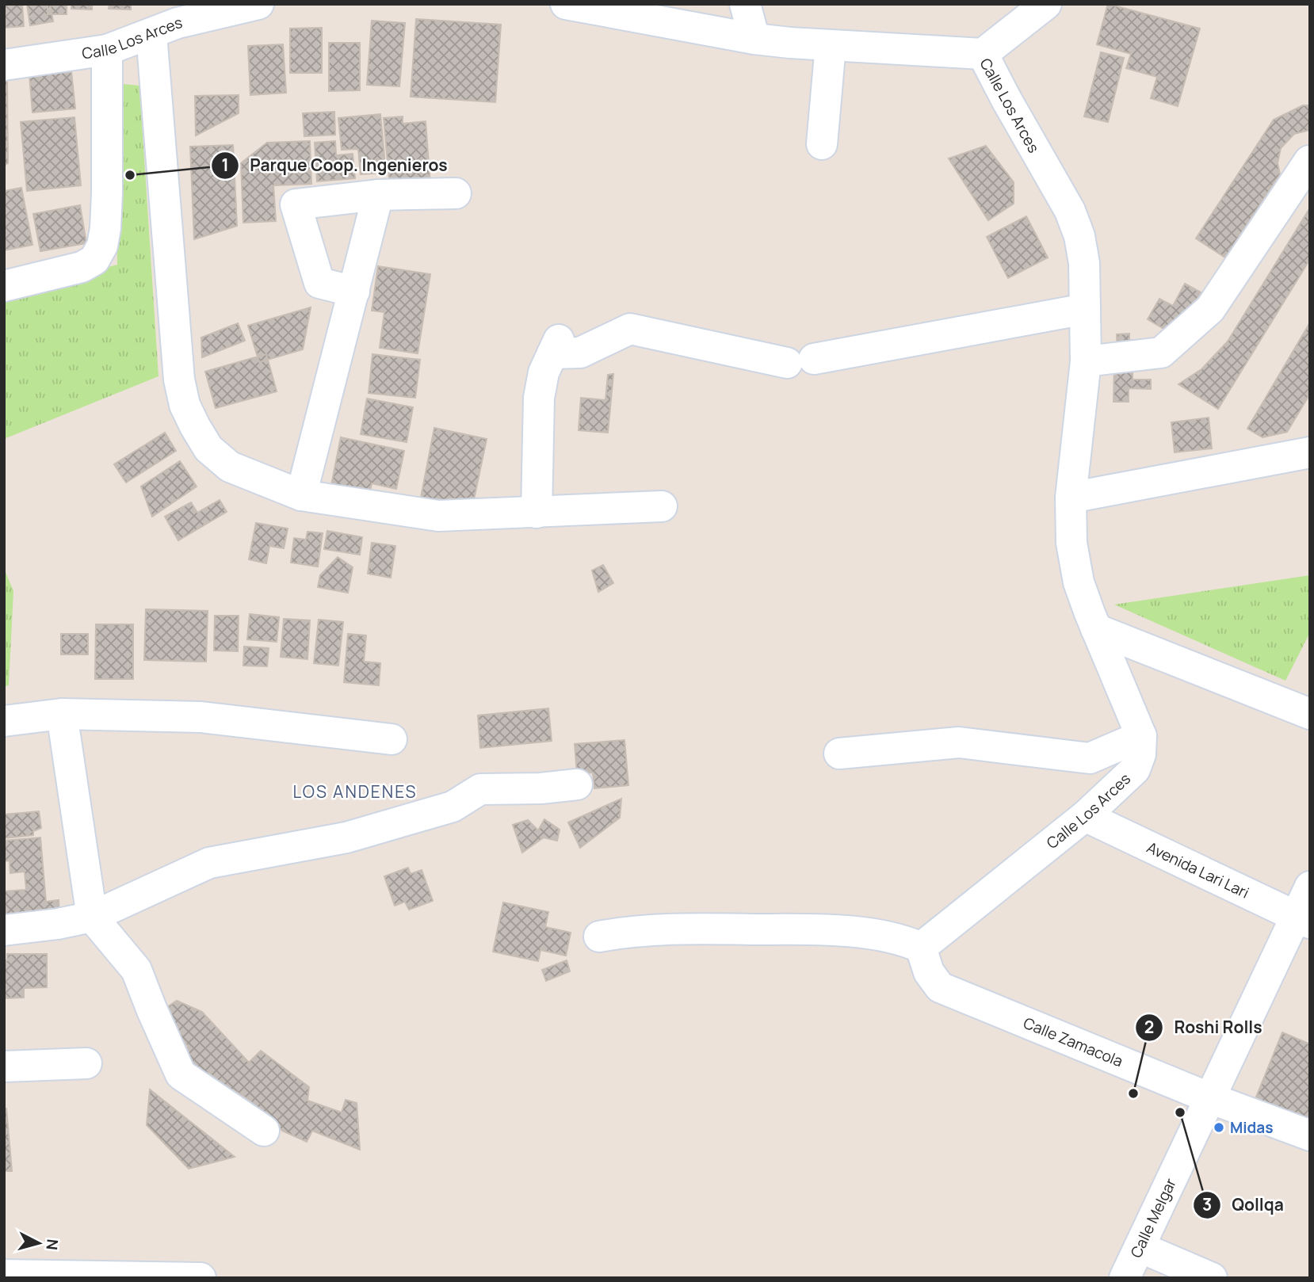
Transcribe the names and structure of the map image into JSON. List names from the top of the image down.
{
  "streets": {
    "street": [
      "Calle Los Arces",
      "Avenida Lari Lari",
      "Calle Zamacola",
      "Calle Melgar"
    ]
  },
  "crossings": [
    ["Calle Los Arces", "Avenida Lari Lari"],
    ["Calle Los Arces", "Calle Zamacola"],
    ["Avenida Lari Lari", "Calle Melgar"],
    ["Calle Zamacola", "Calle Melgar"]
  ],
  "districts": ["LOS ANDENES"],
  "places": [
    "Parque Coop. Ingenieros",
    "Roshi Rolls",
    "Qollqa",
    "Midas"
  ],
  "north": "right"
}
